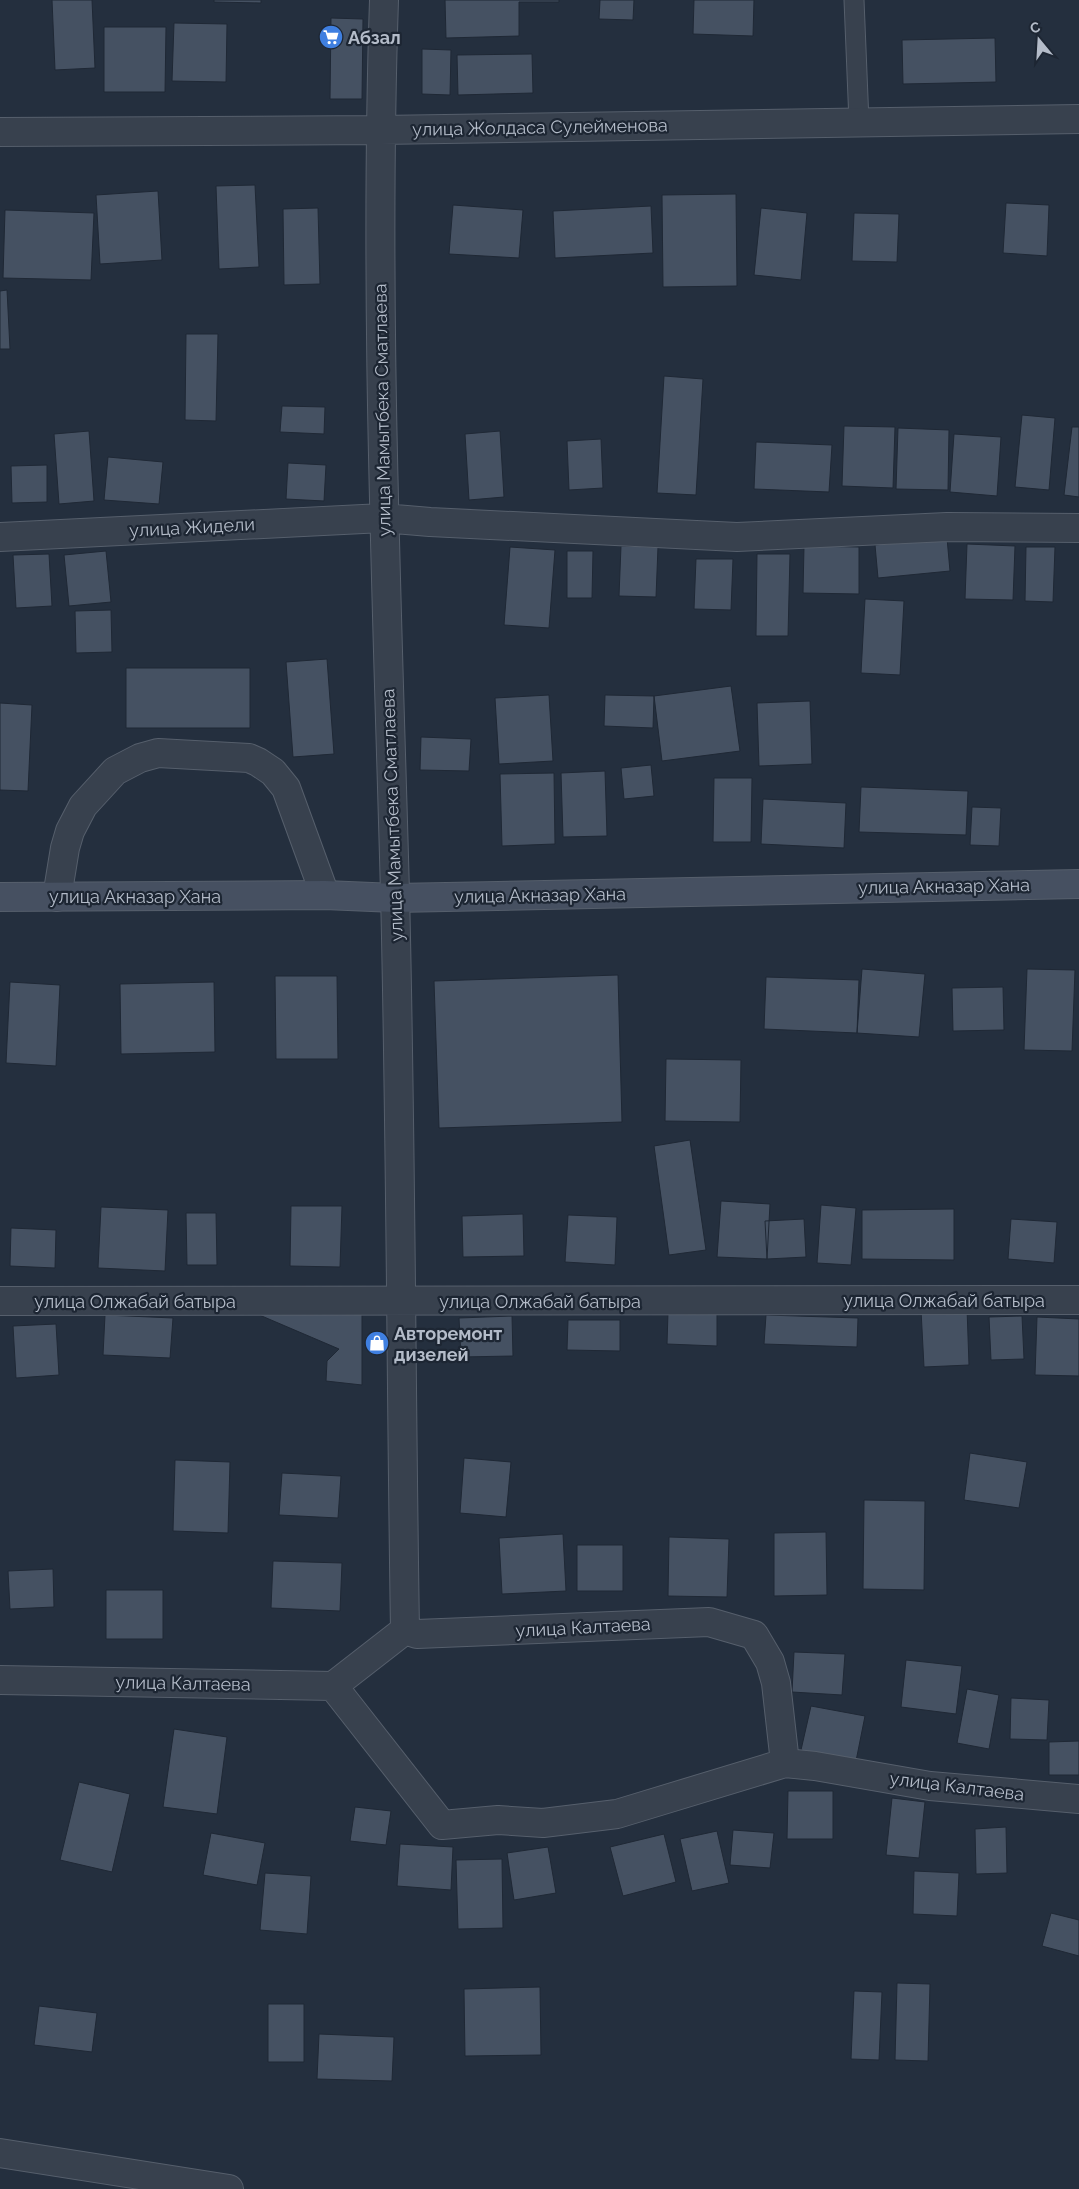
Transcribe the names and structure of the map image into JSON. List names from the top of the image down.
{
  "streets": {
    "main road": ["улица Акназар Хана"],
    "street": [
      "улица Жолдаса Сулейменова",
      "улица Мамытбека Сматлаева",
      "улица Жидели",
      "улица Олжабай батыра",
      "улица Калтаева"
    ]
  },
  "crossings": [
    ["улица Жолдаса Сулейменова", "улица Мамытбека Сматлаева"],
    ["улица Мамытбека Сматлаева", "улица Жидели"],
    ["улица Мамытбека Сматлаева", "улица Акназар Хана"],
    ["улица Мамытбека Сматлаева", "улица Олжабай батыра"],
    ["улица Мамытбека Сматлаева", "улица Калтаева"]
  ],
  "places": {
    "supermarket": ["Абзал"],
    "shop": ["Авторемонт дизелей"]
  },
  "north": "top"
}
